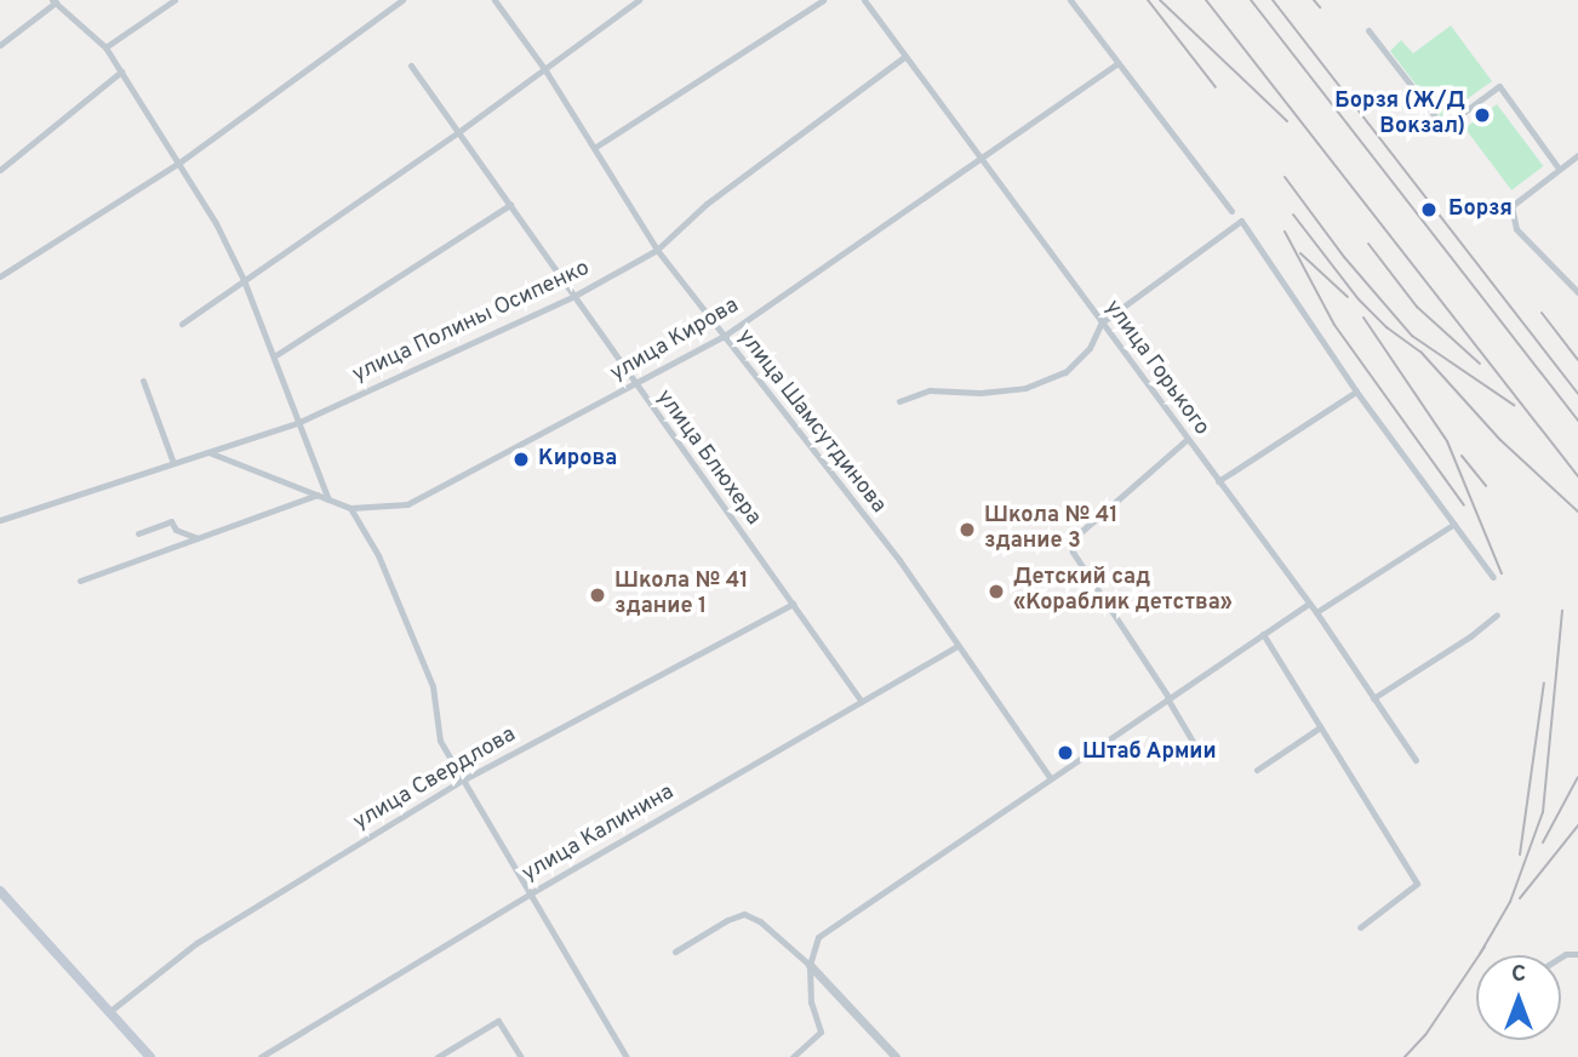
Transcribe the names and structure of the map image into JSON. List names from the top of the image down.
{
  "streets": {
    "street": [
      "улица Полины Осипенко",
      "улица Кирова",
      "улица Горького",
      "улица Шамсутдинова",
      "улица Блюхера",
      "улица Свердлова",
      "улица Калинина"
    ]
  },
  "crossings": [
    ["улица Полины Осипенко", "улица Кирова"],
    ["улица Полины Осипенко", "улица Горького"],
    ["улица Полины Осипенко", "улица Шамсутдинова"],
    ["улица Полины Осипенко", "улица Блюхера"],
    ["улица Кирова", "улица Горького"],
    ["улица Кирова", "улица Шамсутдинова"],
    ["улица Кирова", "улица Блюхера"],
    ["улица Шамсутдинова", "улица Калинина"],
    ["улица Блюхера", "улица Свердлова"],
    ["улица Блюхера", "улица Калинина"]
  ],
  "places": [
    "Борзя (Ж/Д Вокзал)",
    "Борзя",
    "Кирова",
    "Школа № 41 здание 3",
    "Детский сад «Кораблик детства»",
    "Школа № 41 здание 1",
    "Штаб Армии"
  ],
  "north": "top"
}
